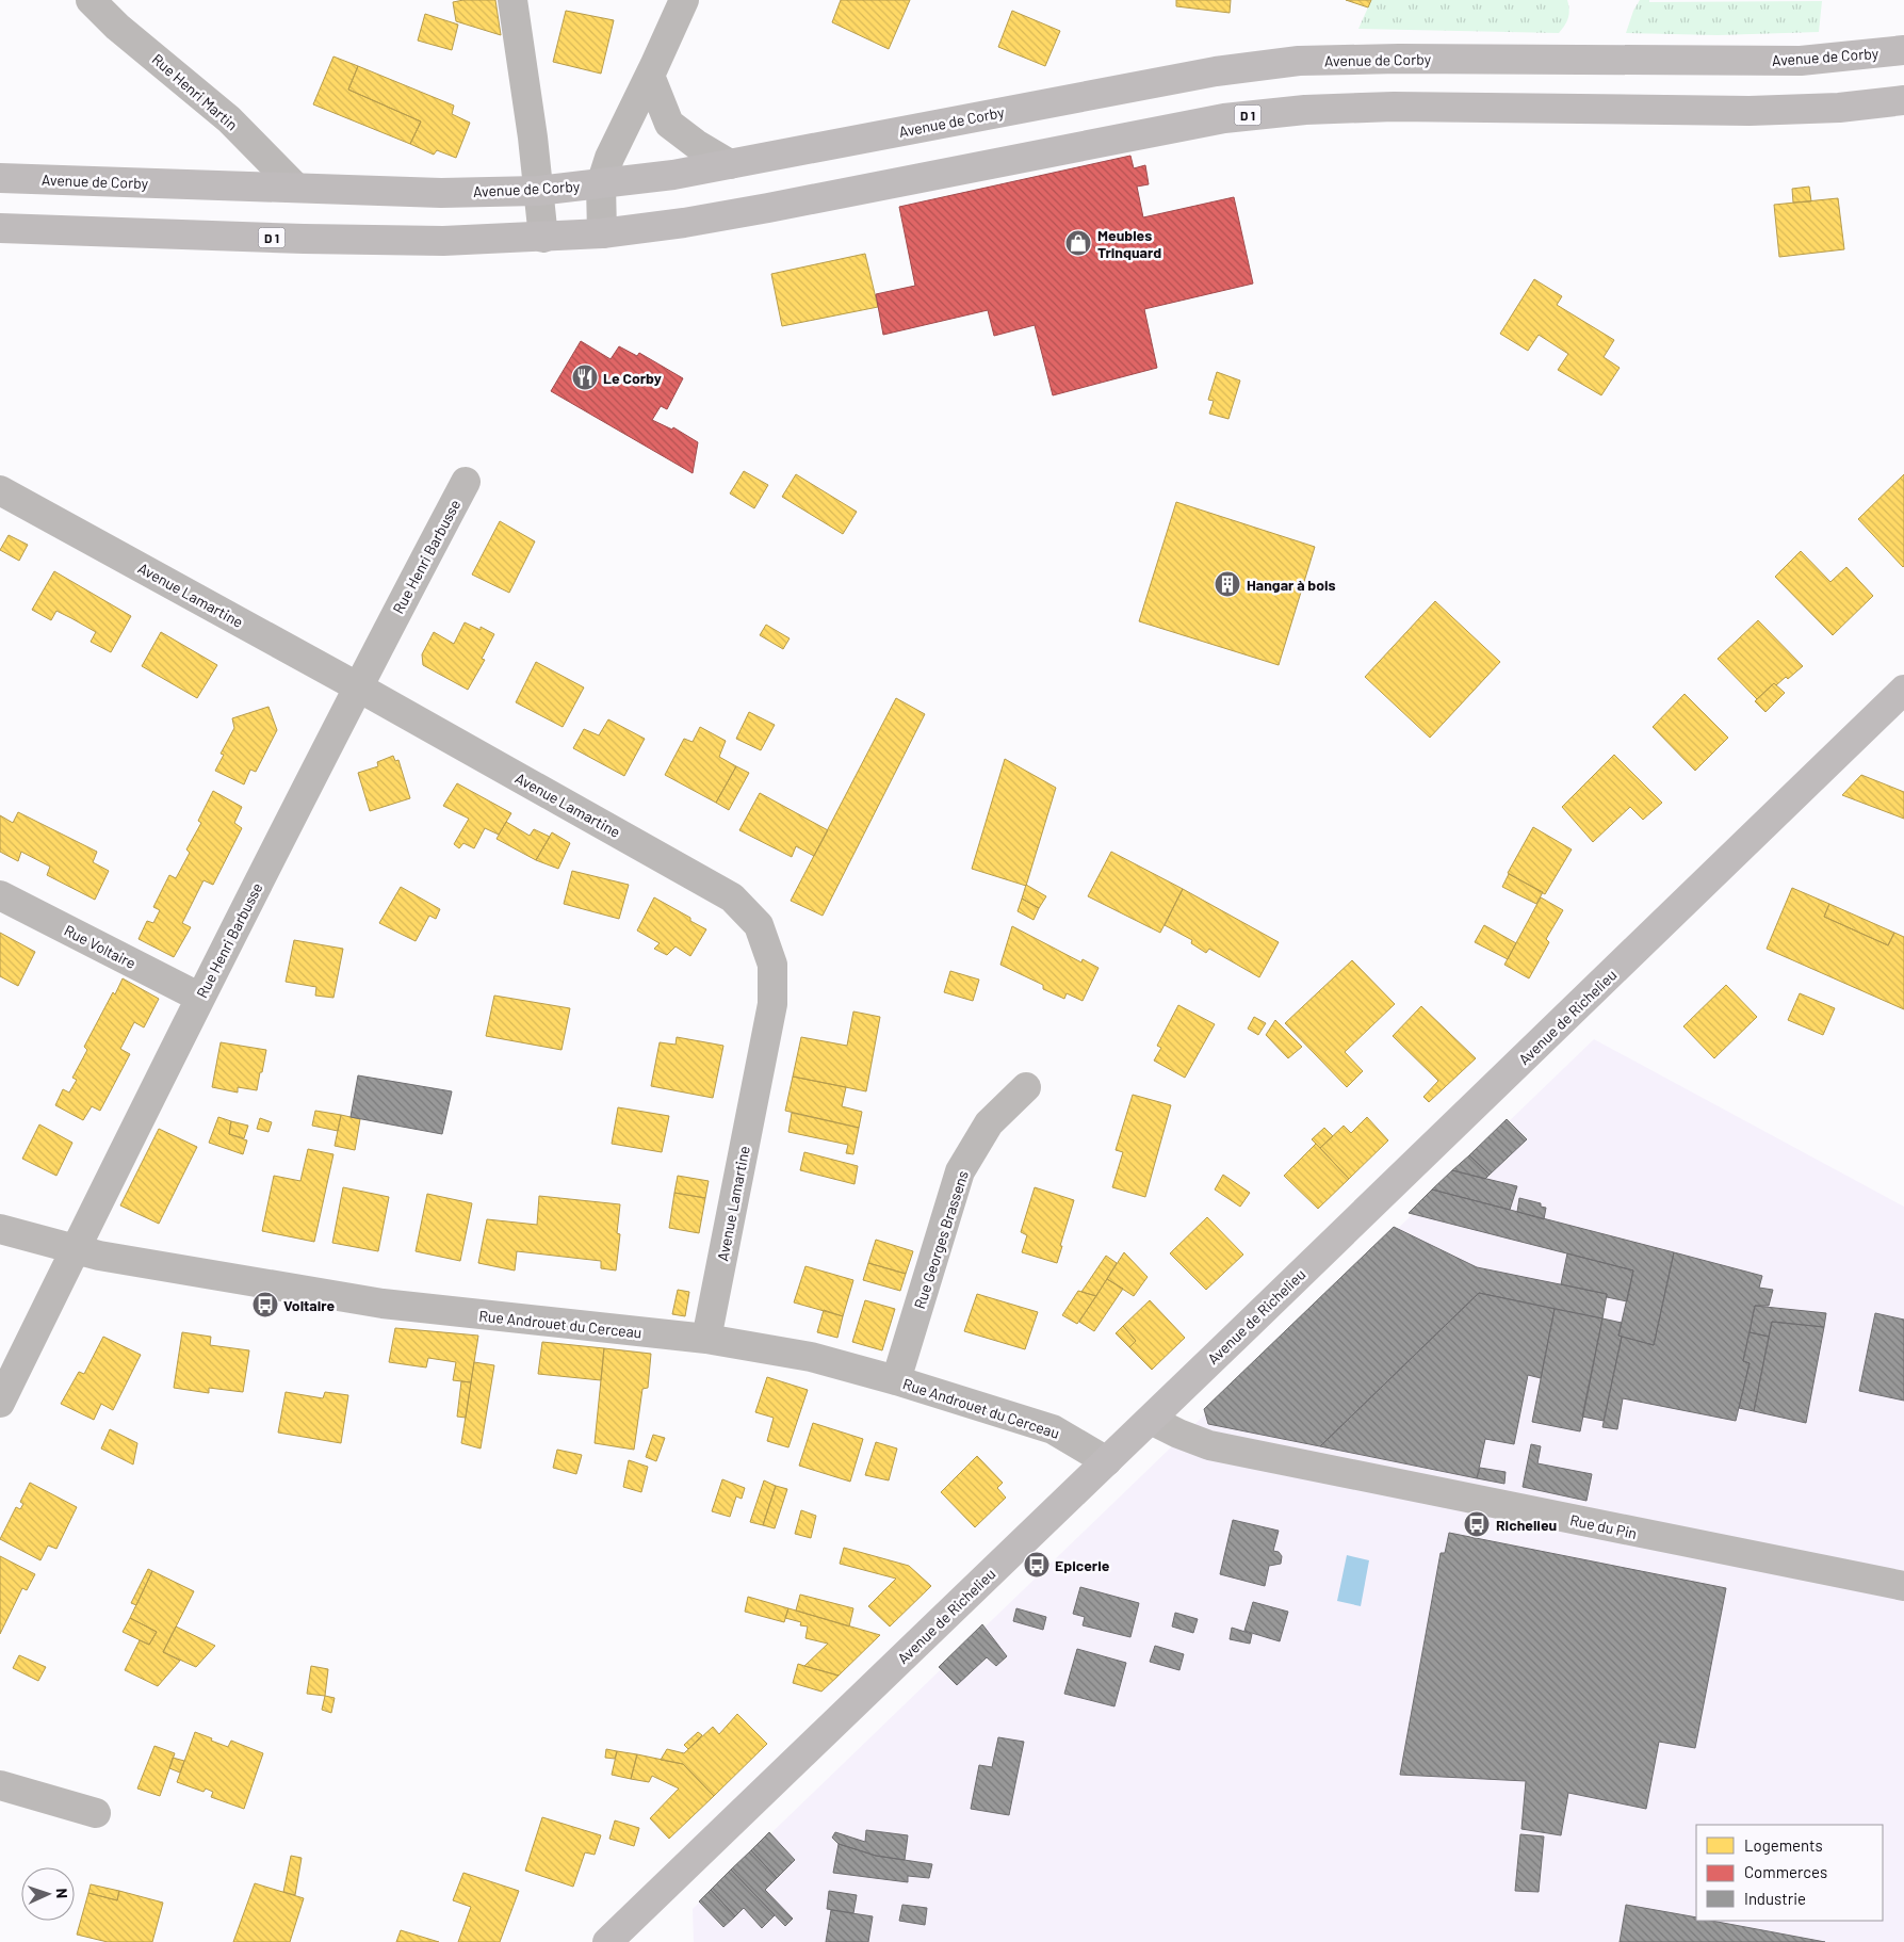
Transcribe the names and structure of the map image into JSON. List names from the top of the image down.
{
  "streets": {
    "main road": ["Avenue de Corby", "D 1", "Avenue de Richelieu"],
    "street": [
      "Rue Henri Martin",
      "Rue Henri Barbusse",
      "Avenue Lamartine",
      "Rue Voltaire",
      "Rue Georges Brassens",
      "Rue Androuet du Cerceau",
      "Rue du Pin"
    ]
  },
  "crossings": [
    ["Avenue de Corby", "Rue Henri Martin"],
    ["Rue Henri Barbusse", "Avenue Lamartine"],
    ["Rue Henri Barbusse", "Rue Voltaire"],
    ["Rue Henri Barbusse", "Rue Androuet du Cerceau"],
    ["Avenue Lamartine", "Rue Androuet du Cerceau"],
    ["Avenue de Richelieu", "Rue Androuet du Cerceau"],
    ["Avenue de Richelieu", "Rue du Pin"],
    ["Rue Georges Brassens", "Rue Androuet du Cerceau"]
  ],
  "places": {
    "shop": ["Meubles Trinquard"],
    "restaurant": ["Le Corby"],
    "building": ["Hangar à bois"],
    "bus stop": ["Voltaire", "Richelieu", "Epicerie"]
  },
  "legend": ["Logements", "Commerces", "Industrie"],
  "north": "right"
}
